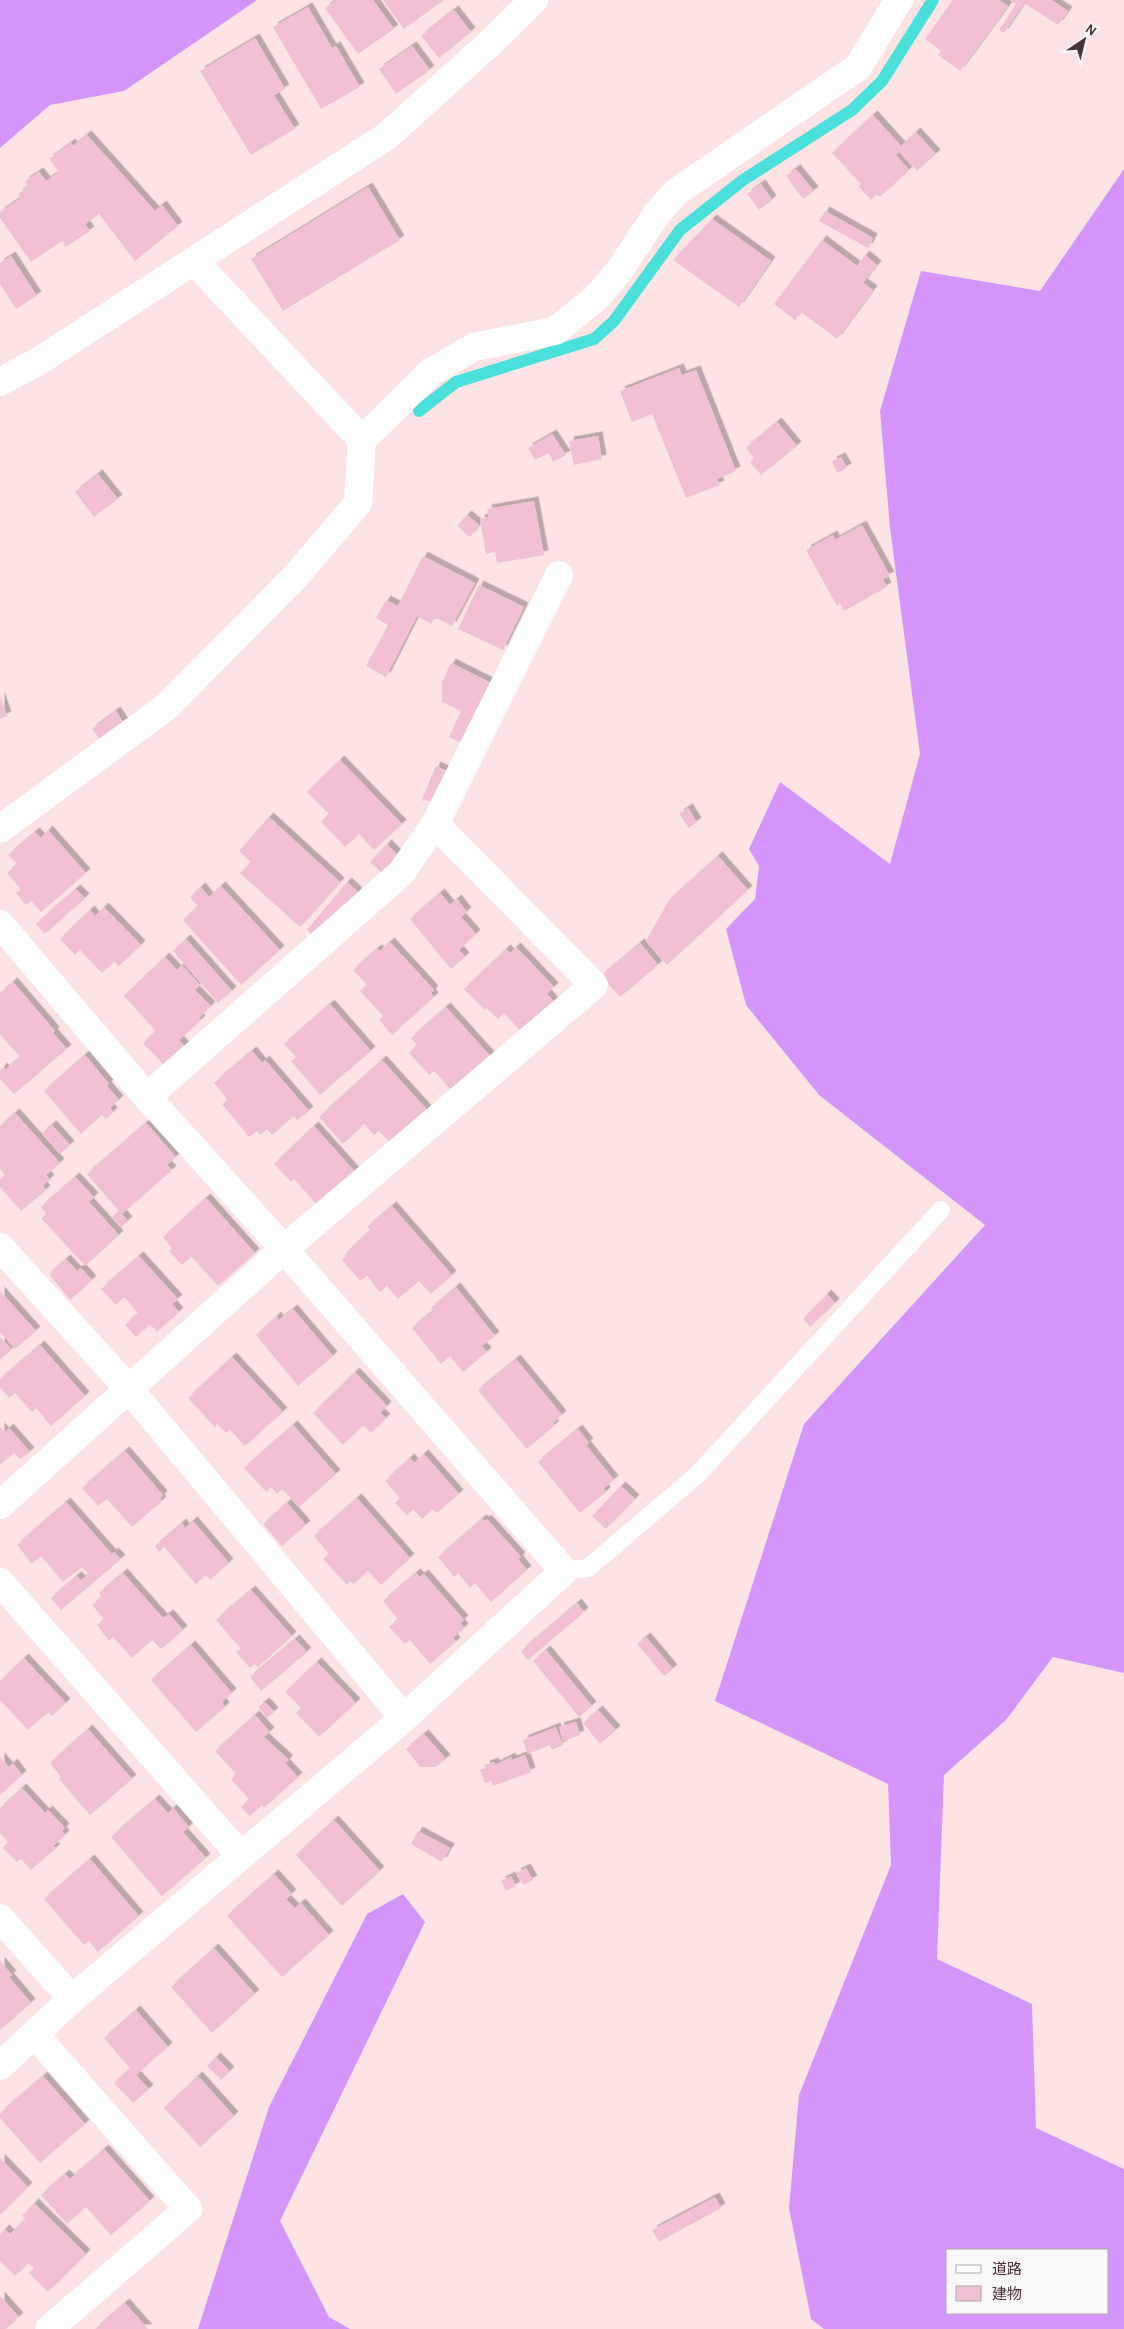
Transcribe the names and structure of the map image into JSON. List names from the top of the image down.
{
  "legend": ["道路", "建物"],
  "north": "top right"
}
